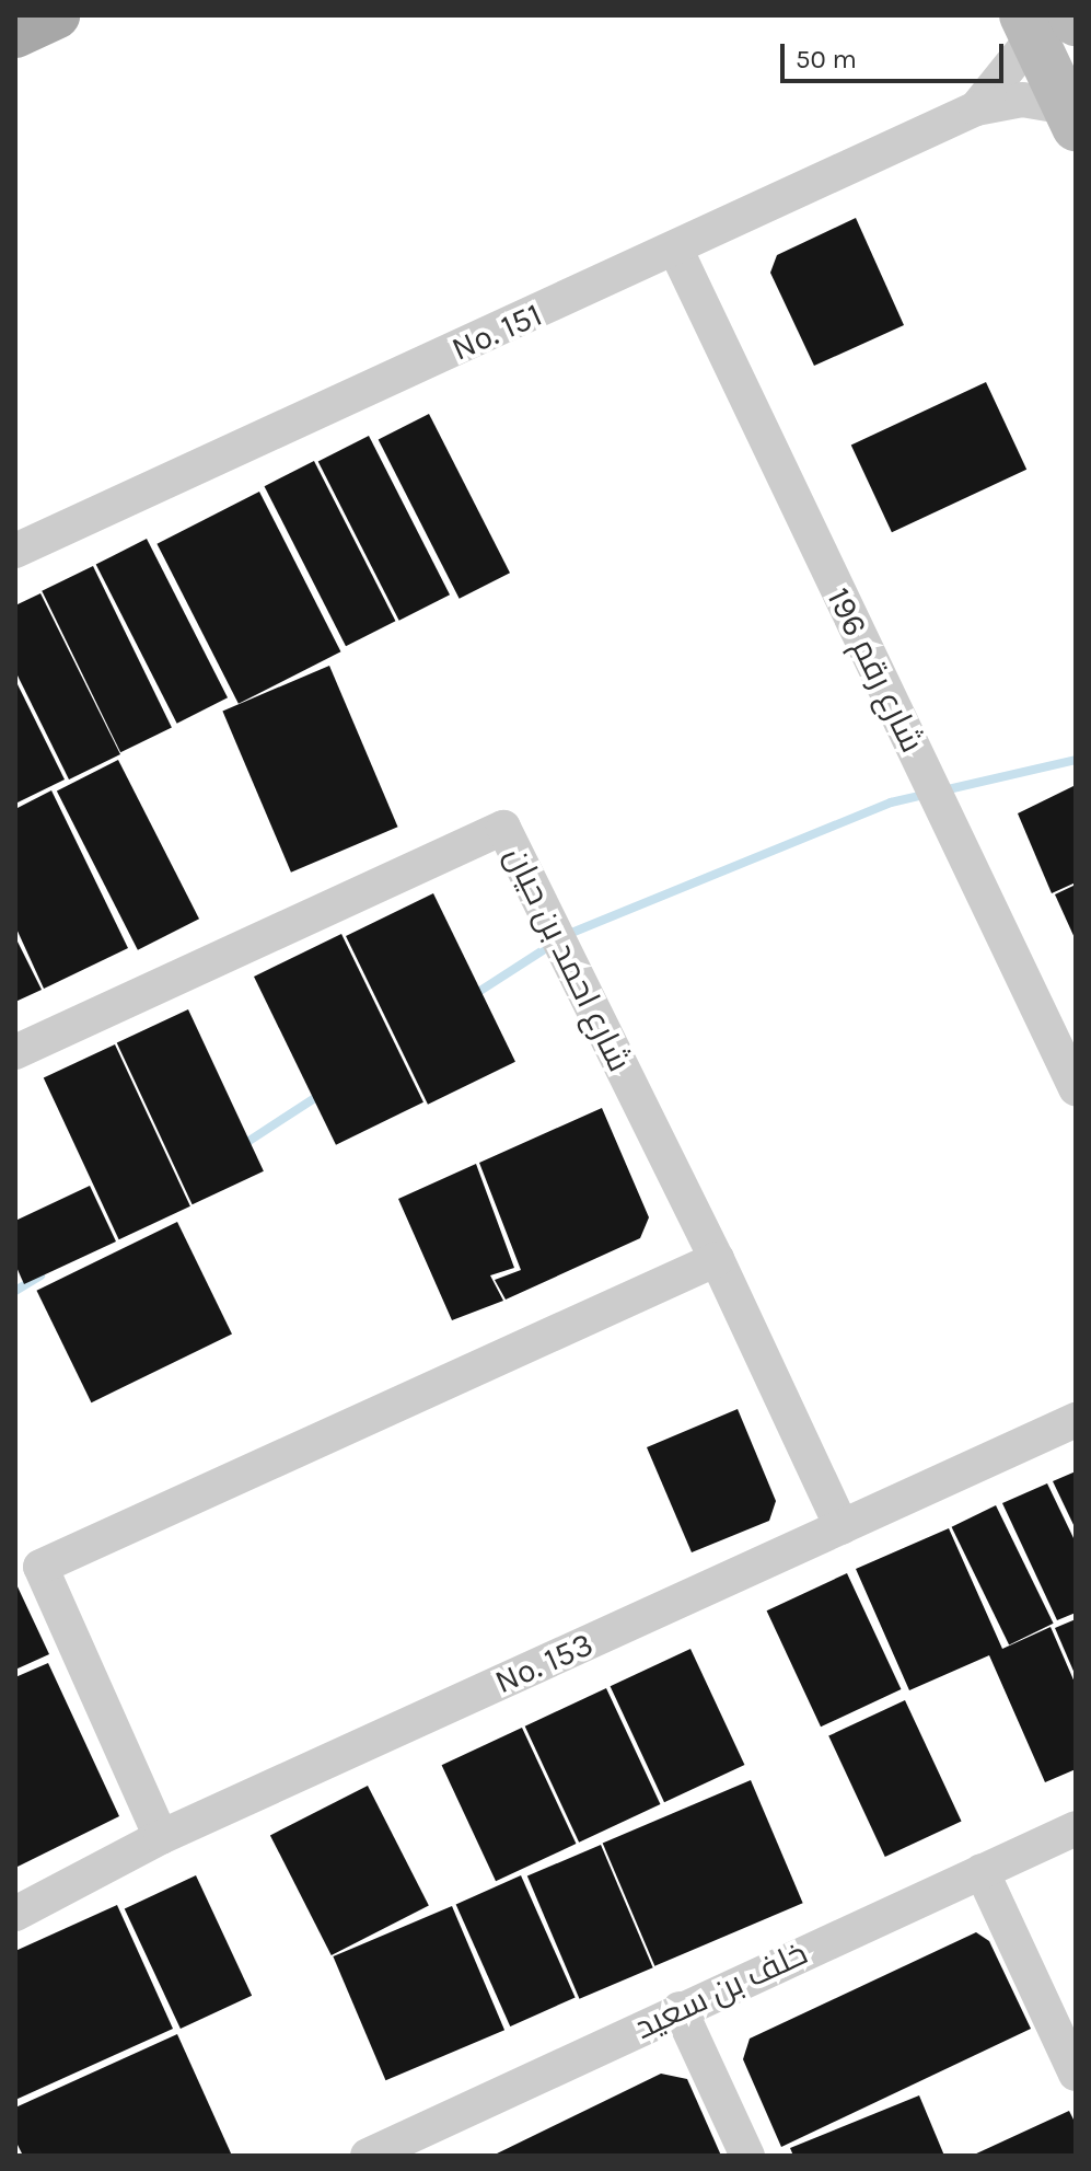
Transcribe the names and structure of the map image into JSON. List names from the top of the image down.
{
  "streets": {
    "street": [
      "No. 151",
      "شارع رقم 196",
      "شارع احمد بن حيان",
      "No. 153",
      "خلف بن سعيد"
    ]
  },
  "crossings": [
    ["No. 151", "شارع رقم 196"],
    ["شارع احمد بن حيان", "No. 153"]
  ],
  "scale_bar": "50 m"
}
